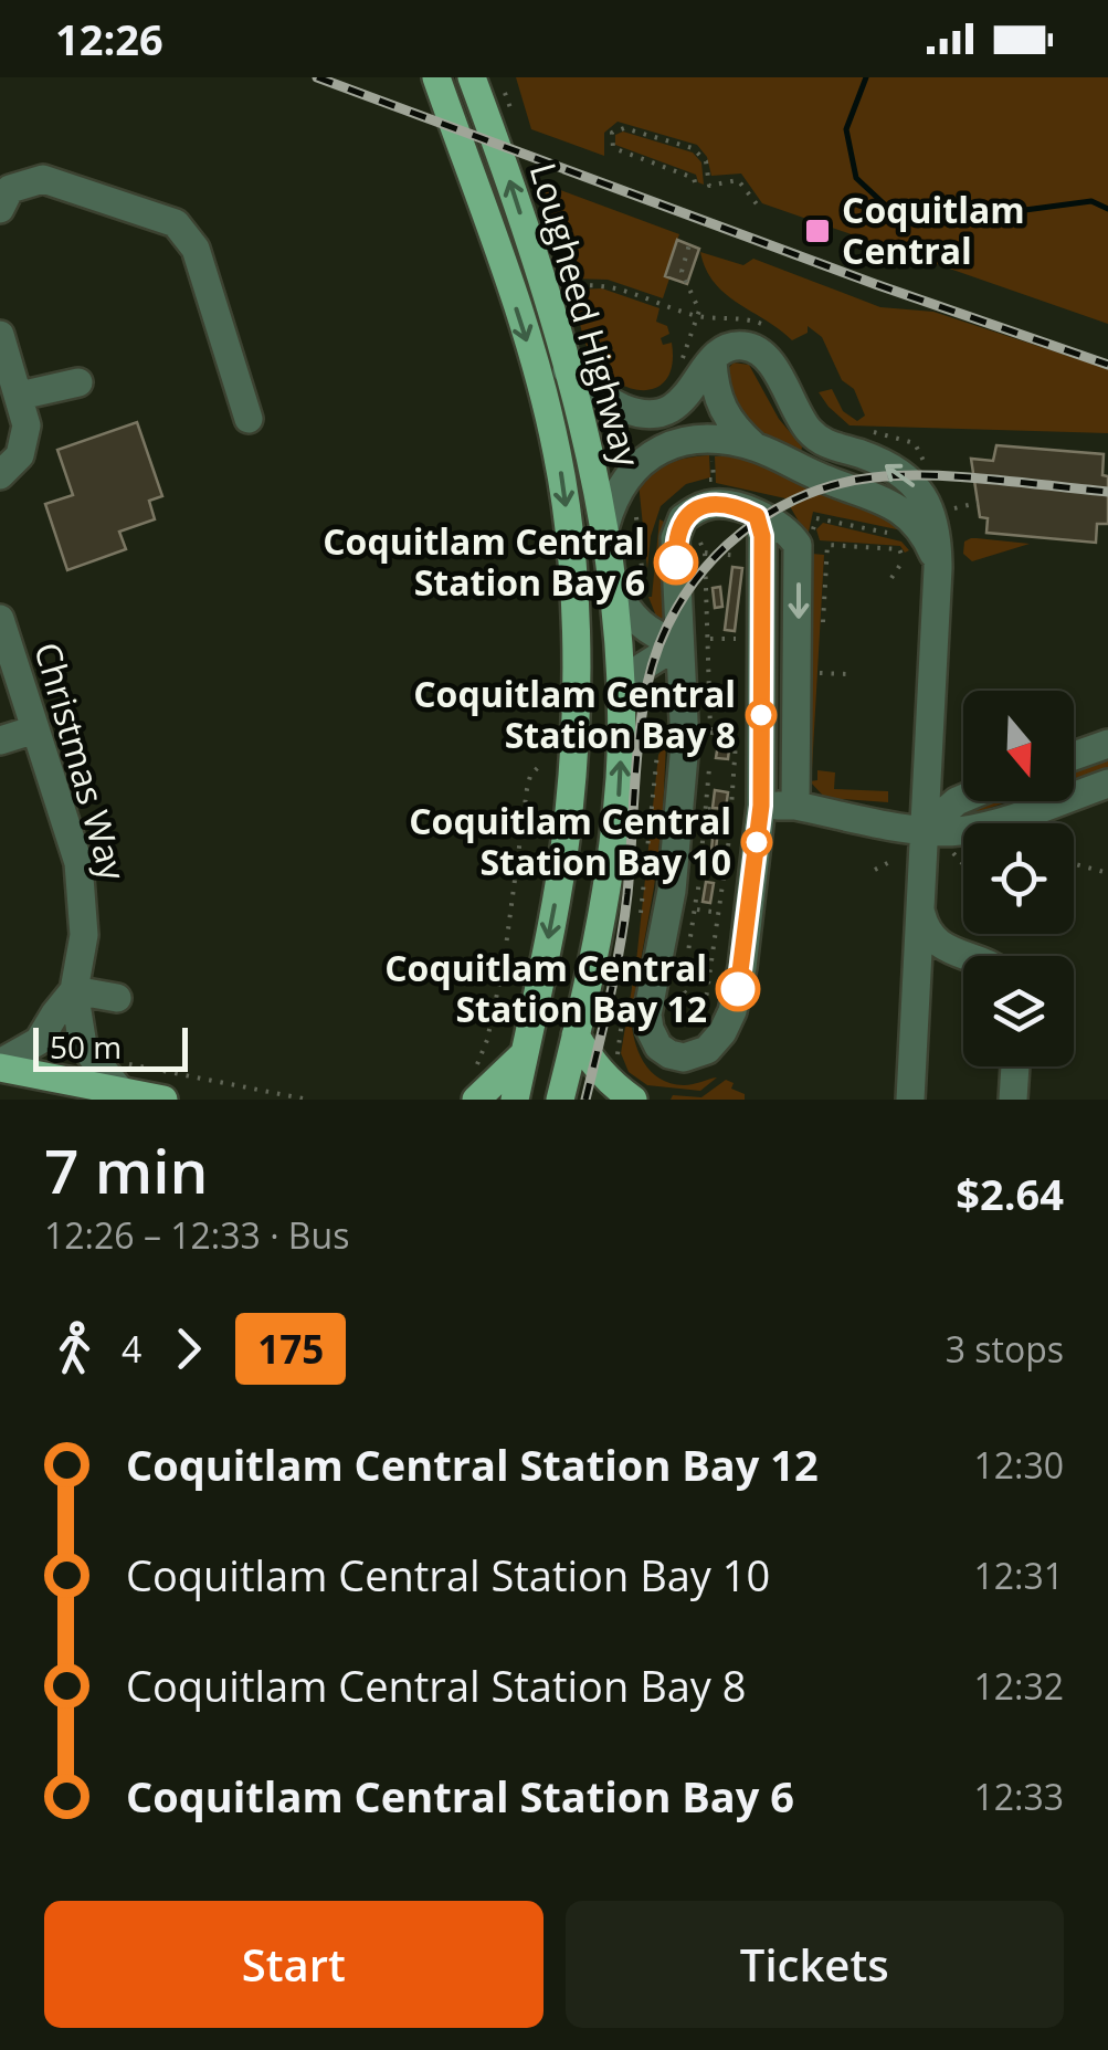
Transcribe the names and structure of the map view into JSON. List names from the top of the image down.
{
  "streets": {
    "main road": ["Lougheed Highway"],
    "street": ["Christmas Way"]
  },
  "places": {
    "transit": ["Coquitlam Central"],
    "other": [
      "Coquitlam Central Station Bay 6",
      "Coquitlam Central Station Bay 8",
      "Coquitlam Central Station Bay 10",
      "Coquitlam Central Station Bay 12"
    ]
  },
  "lines": ["bus line 175"],
  "scale_bar": "50 m",
  "north": "bottom",
  "page": {
    "status": "12:26",
    "scale": "50 m",
    "heading": ["7 min", "12:26 – 12:33 · Bus", "$2.64"],
    "legs": ["4", "175", "3 stops"],
    "list": [
      {
        "name": "Coquitlam Central Station Bay 12",
        "value": "12:30"
      },
      {
        "name": "Coquitlam Central Station Bay 10",
        "value": "12:31"
      },
      {
        "name": "Coquitlam Central Station Bay 8",
        "value": "12:32"
      },
      {
        "name": "Coquitlam Central Station Bay 6",
        "value": "12:33"
      }
    ],
    "buttons": ["Start", "Tickets"]
  }
}
